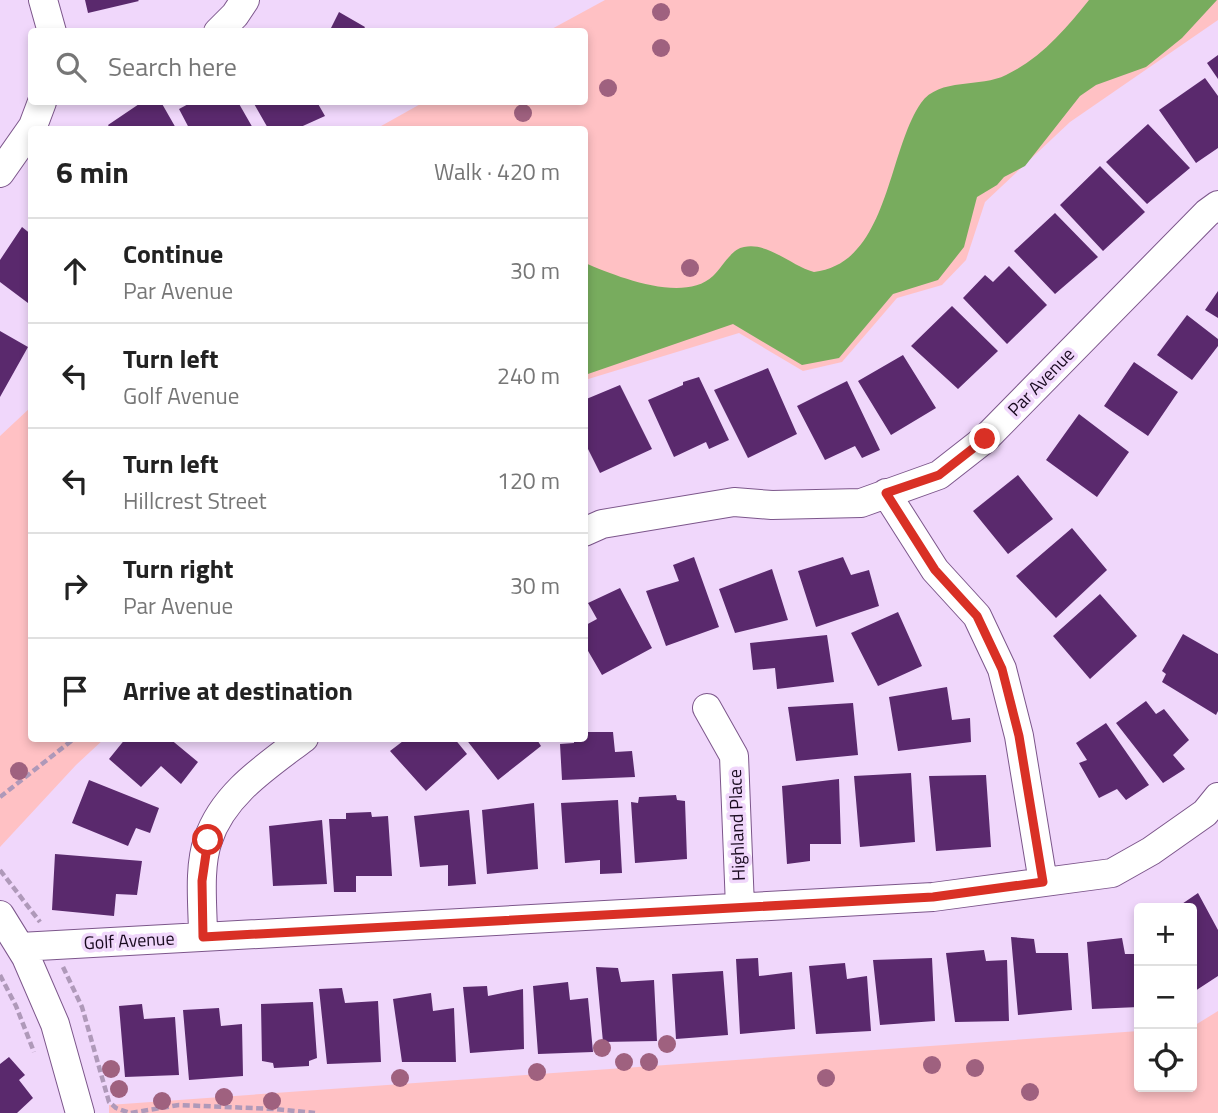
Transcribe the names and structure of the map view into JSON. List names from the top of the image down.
{
  "streets": {
    "street": ["Par Avenue", "Highland Place", "Golf Avenue"]
  },
  "crossings": [
    ["Highland Place", "Golf Avenue"]
  ],
  "page": {
    "search": "Search here",
    "heading": ["6 min", "Walk · 420 m"],
    "list": [
      ["Continue", "Par Avenue", "30 m"],
      ["Turn left", "Golf Avenue", "240 m"],
      ["Turn left", "Hillcrest Street", "120 m"],
      ["Turn right", "Par Avenue", "30 m"],
      "Arrive at destination"
    ],
    "map_buttons": ["+", "−"]
  }
}
